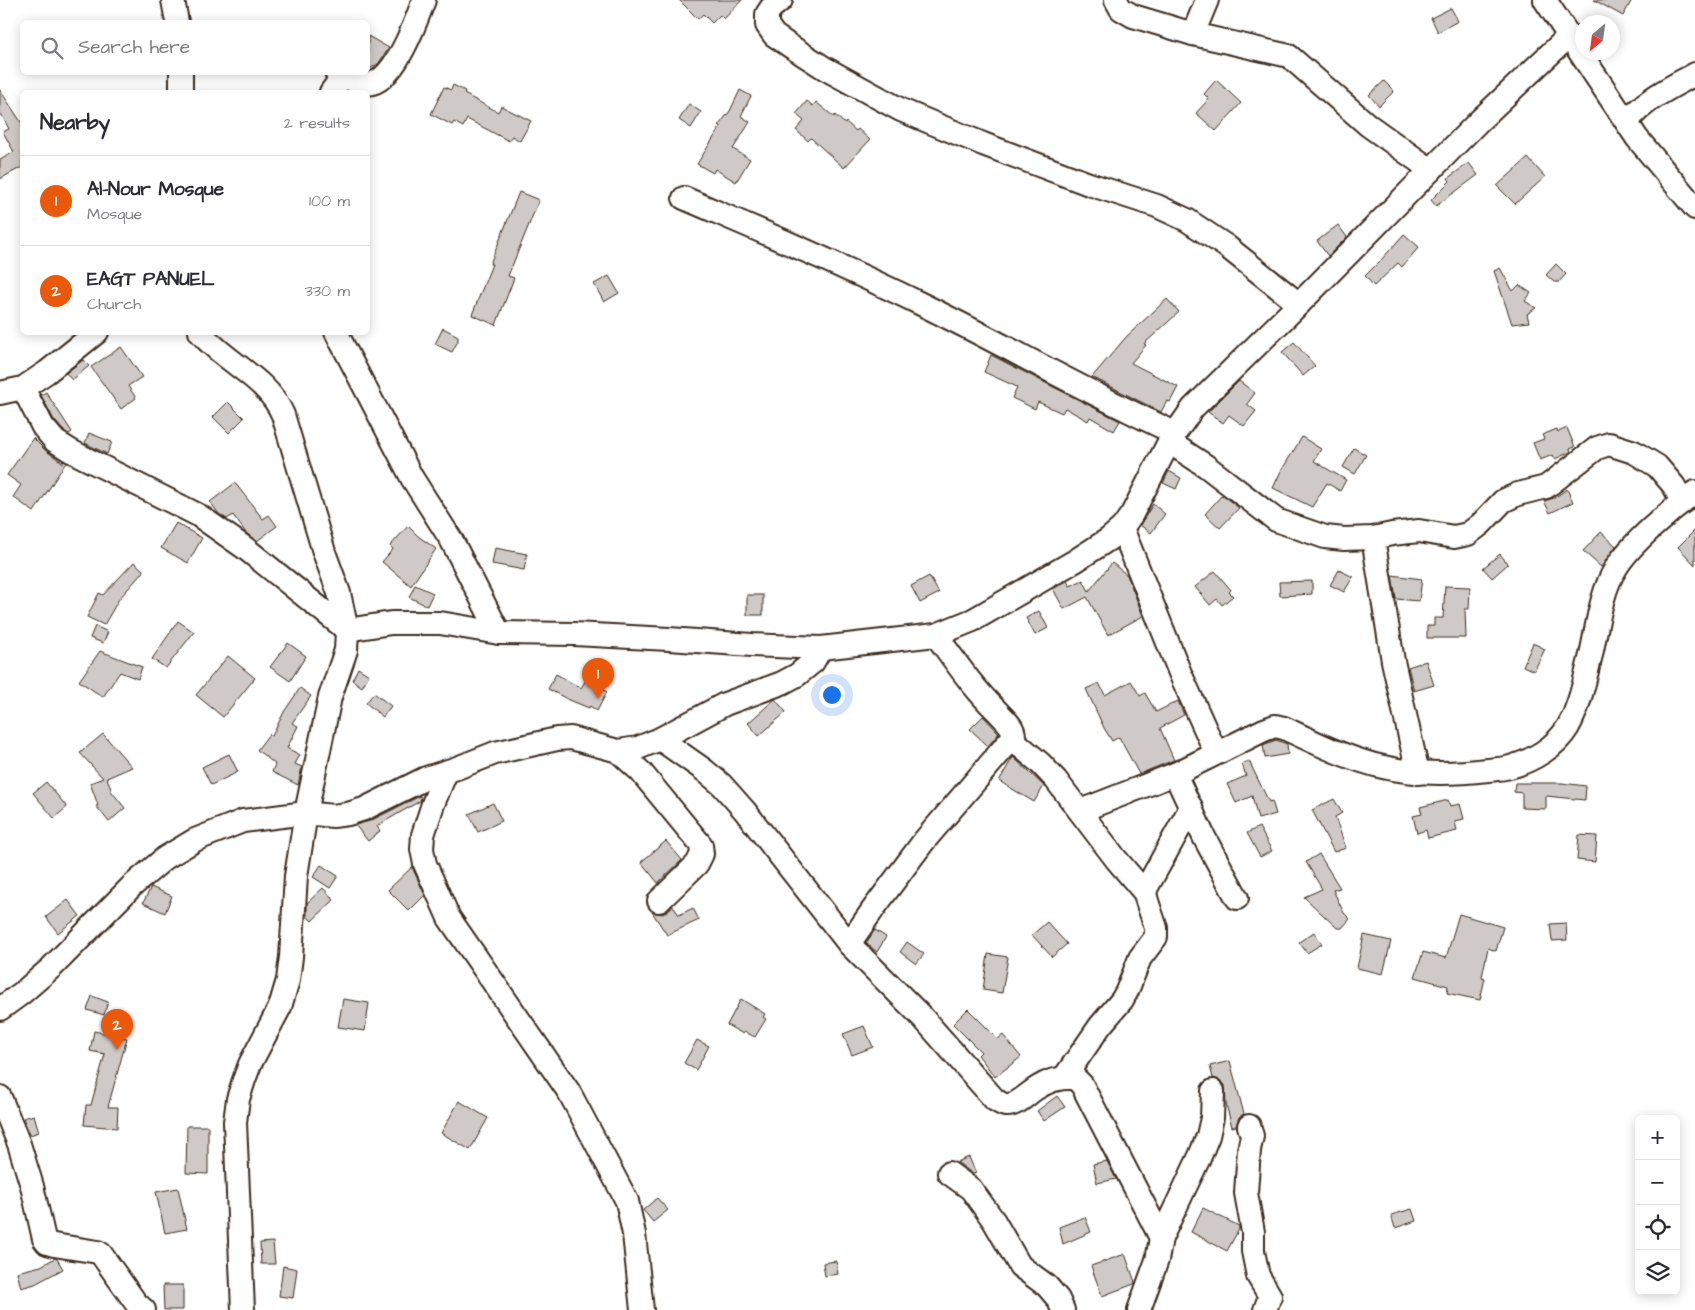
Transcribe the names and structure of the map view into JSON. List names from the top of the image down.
{
  "north": "bottom left",
  "page": {
    "search": "Search here",
    "heading": ["Nearby", "2 results"],
    "list": [
      {
        "mark": "1",
        "name": "Al-Nour Mosque",
        "note": "Mosque",
        "value": "100 m"
      },
      {
        "mark": "2",
        "name": "EAGT PANUEL",
        "note": "Church",
        "value": "330 m"
      }
    ],
    "pins": ["1", "2"],
    "map_buttons": ["+", "−"]
  }
}
